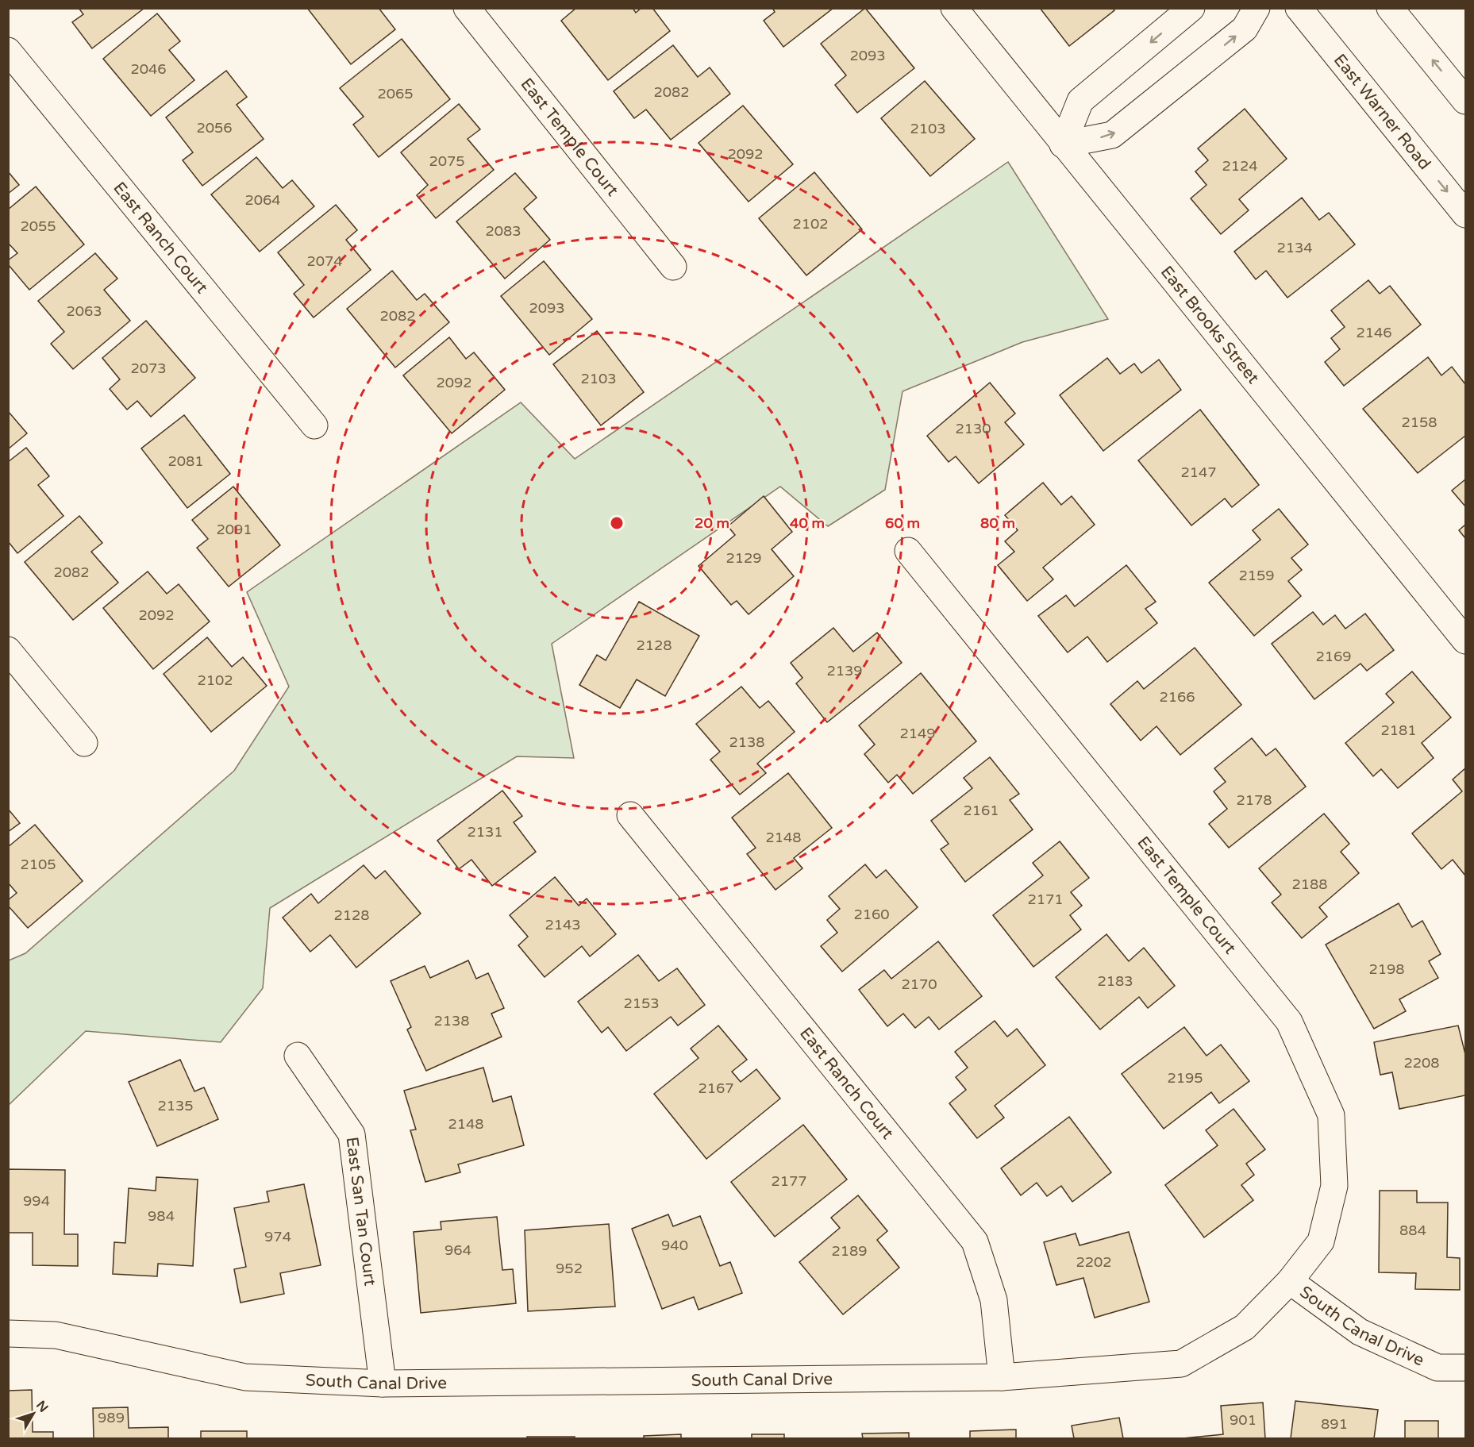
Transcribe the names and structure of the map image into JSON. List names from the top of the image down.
{
  "streets": {
    "street": [
      "East Warner Road",
      "East Temple Court",
      "East Ranch Court",
      "East Brooks Street",
      "East San Tan Court",
      "South Canal Drive"
    ]
  },
  "crossings": [
    ["East Temple Court", "South Canal Drive"],
    ["East Ranch Court", "South Canal Drive"],
    ["East San Tan Court", "South Canal Drive"]
  ],
  "house_numbers": [
    "2093",
    "2046",
    "2082",
    "2065",
    "2056",
    "2103",
    "2092",
    "2075",
    "2124",
    "2064",
    "2102",
    "2055",
    "2083",
    "2134",
    "2074",
    "2093",
    "2063",
    "2082",
    "2146",
    "2073",
    "2103",
    "2092",
    "2158",
    "2130",
    "2081",
    "2147",
    "2091",
    "2129",
    "2082",
    "2159",
    "2092",
    "2128",
    "2169",
    "2139",
    "2102",
    "2166",
    "2181",
    "2149",
    "2138",
    "2178",
    "2161",
    "2131",
    "2148",
    "2105",
    "2188",
    "2171",
    "2160",
    "2128",
    "2143",
    "2198",
    "2183",
    "2170",
    "2153",
    "2138",
    "2208",
    "2195",
    "2167",
    "2135",
    "2148",
    "2177",
    "994",
    "984",
    "884",
    "974",
    "940",
    "964",
    "2189",
    "2202",
    "952",
    "989",
    "901",
    "891"
  ],
  "north": "top right",
  "rings": [
    "20 m",
    "40 m",
    "60 m",
    "80 m"
  ]
}
